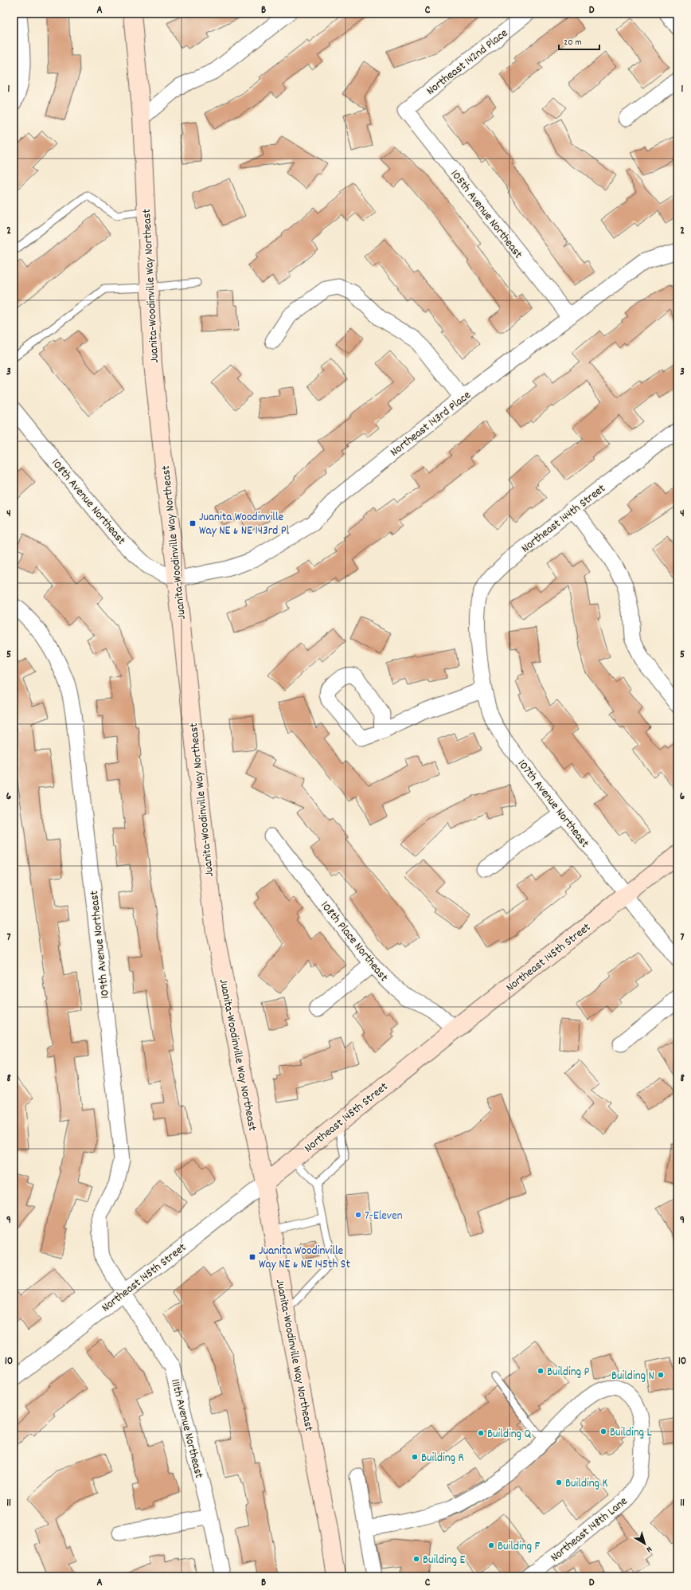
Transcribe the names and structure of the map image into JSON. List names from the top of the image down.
{
  "streets": {
    "main road": ["Juanita-Woodinville Way Northeast", "Northeast 145th Street"],
    "street": [
      "Northeast 142nd Place",
      "105th Avenue Northeast",
      "Northeast 143rd Place",
      "108th Avenue Northeast",
      "Northeast 144th Street",
      "107th Avenue Northeast",
      "108th Place Northeast",
      "109th Avenue Northeast",
      "111th Avenue Northeast",
      "Northeast 148th Lane"
    ]
  },
  "crossings": [
    ["Northeast 142nd Place", "105th Avenue Northeast"],
    ["105th Avenue Northeast", "Northeast 143rd Place"],
    ["Juanita-Woodinville Way Northeast", "Northeast 143rd Place"],
    ["Juanita-Woodinville Way Northeast", "108th Avenue Northeast"],
    ["Juanita-Woodinville Way Northeast", "Northeast 145th Street"],
    ["Northeast 143rd Place", "108th Avenue Northeast"],
    ["Northeast 144th Street", "107th Avenue Northeast"],
    ["107th Avenue Northeast", "Northeast 145th Street"],
    ["108th Place Northeast", "Northeast 145th Street"],
    ["109th Avenue Northeast", "Northeast 145th Street"],
    ["109th Avenue Northeast", "111th Avenue Northeast"],
    ["Northeast 145th Street", "111th Avenue Northeast"]
  ],
  "places": {
    "transit": ["Juanita Woodinville Way NE & NE 143rd Pl", "Juanita Woodinville Way NE & NE 145th St"],
    "other": [
      "7-Eleven",
      "Building P",
      "Building N",
      "Building L",
      "Building Q",
      "Building R",
      "Building K",
      "Building F",
      "Building E"
    ]
  },
  "scale_bar": "20 m",
  "north": "bottom right",
  "grid": {
    "columns": [
      "A",
      "B",
      "C",
      "D"
    ],
    "rows": [
      "1",
      "2",
      "3",
      "4",
      "5",
      "6",
      "7",
      "8",
      "9",
      "10",
      "11"
    ]
  }
}
